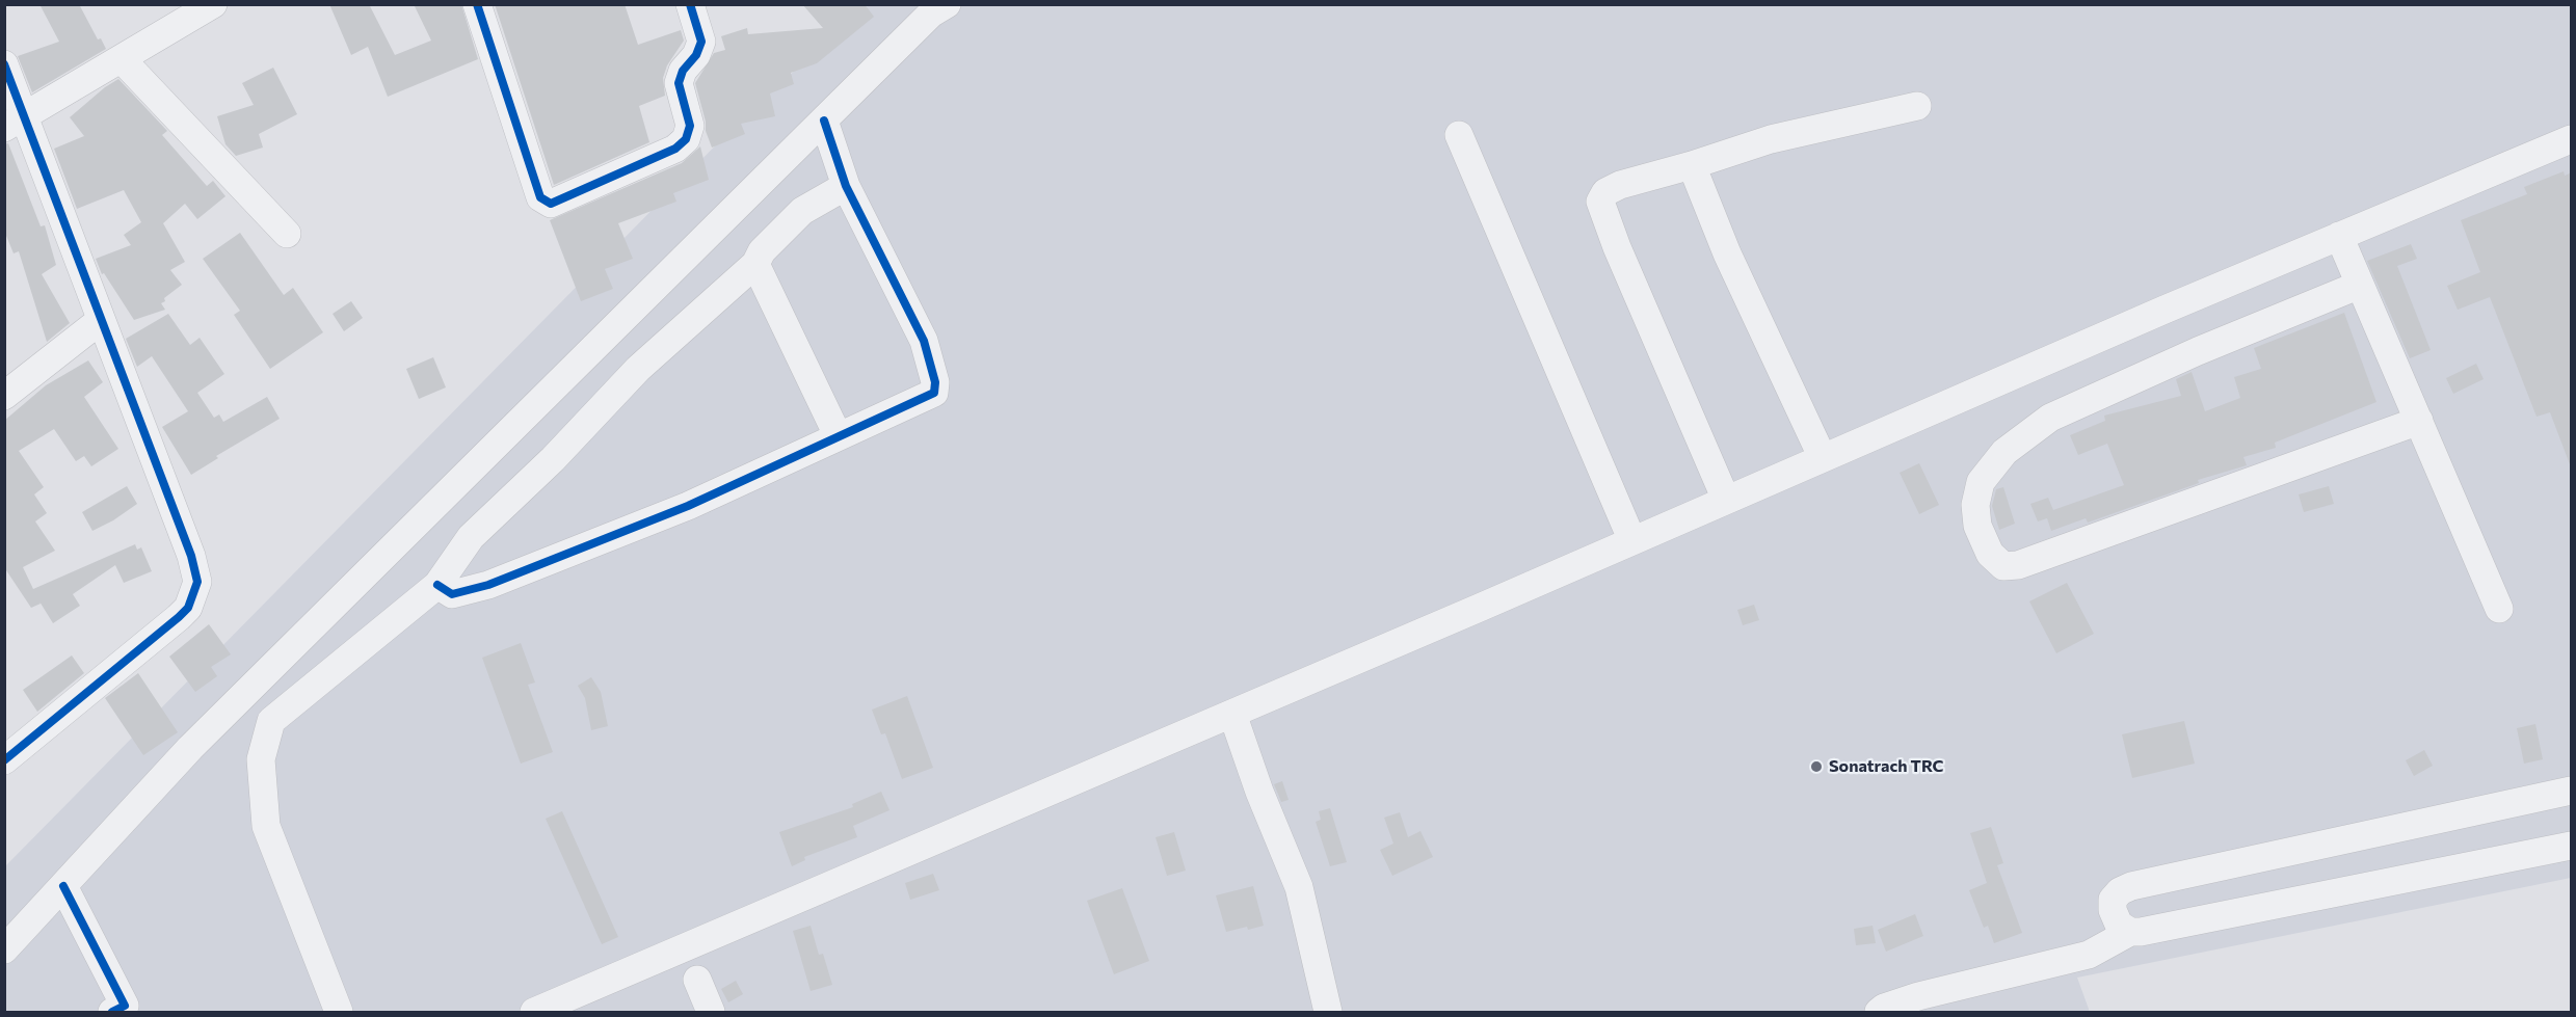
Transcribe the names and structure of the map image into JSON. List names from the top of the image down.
{
  "places": ["Sonatrach TRC"]
}
